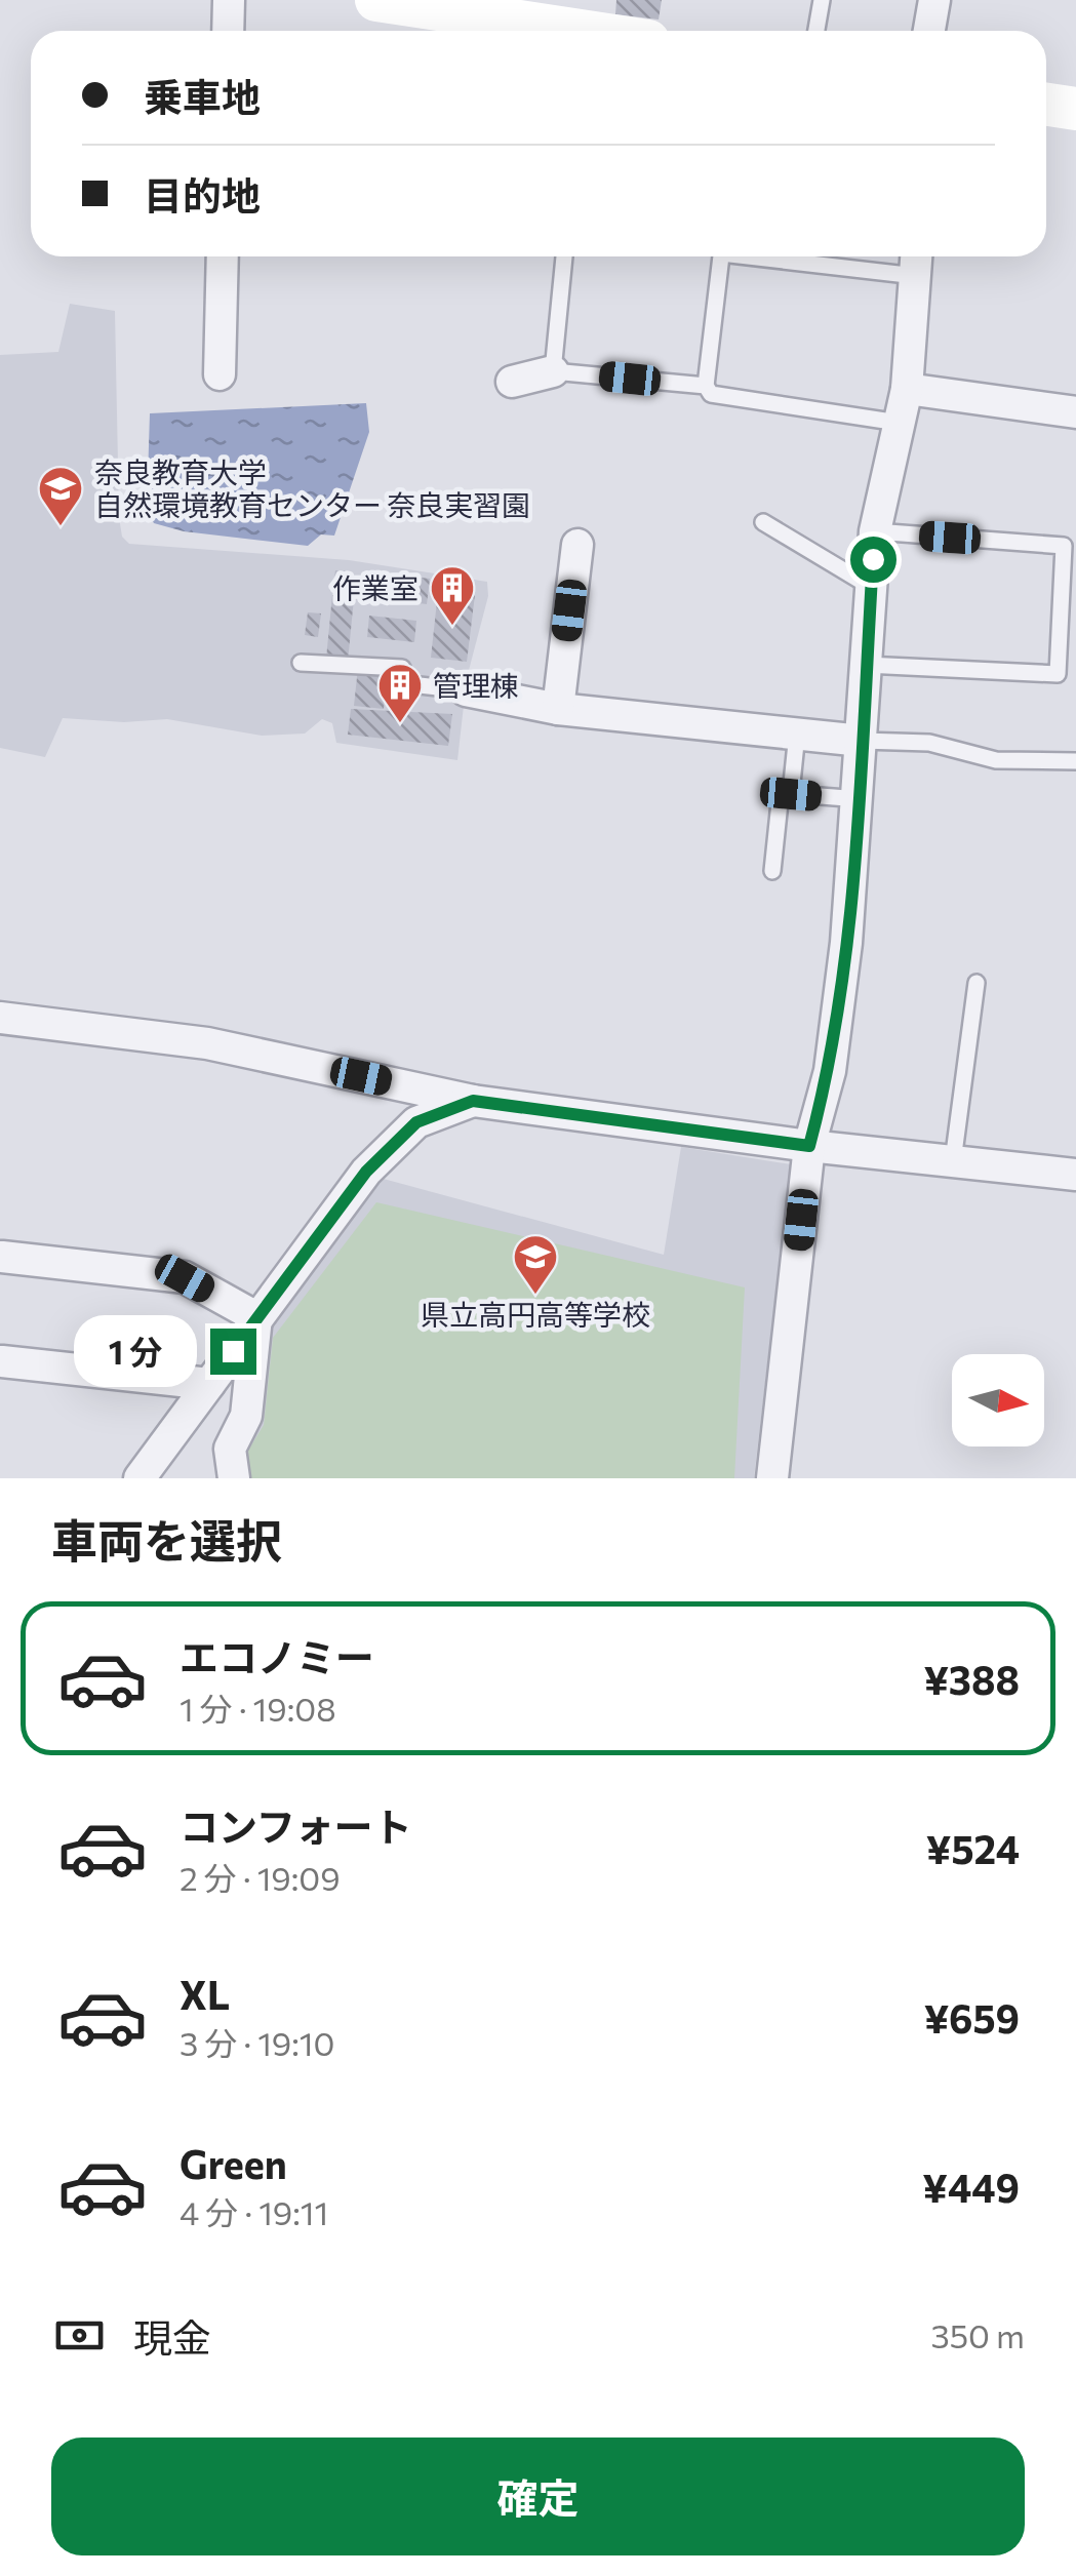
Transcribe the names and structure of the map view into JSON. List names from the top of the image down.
{
  "places": {
    "school or university": ["奈良教育大学 自然環境教育センター 奈良実習園", "県立高円高等学校"],
    "building": ["作業室", "管理棟"]
  },
  "north": "right",
  "page": {
    "banner": ["乗車地", "目的地"],
    "bubble": "1 分",
    "heading": "車両を選択",
    "list": [
      {
        "name": "エコノミー",
        "note": "1 分 · 19:08",
        "value": "¥388"
      },
      {
        "name": "コンフォート",
        "note": "2 分 · 19:09",
        "value": "¥524"
      },
      {
        "name": "XL",
        "note": "3 分 · 19:10",
        "value": "¥659"
      },
      {
        "name": "Green",
        "note": "4 分 · 19:11",
        "value": "¥449"
      }
    ],
    "pay": ["現金", "350 m"],
    "buttons": "確定"
  }
}
